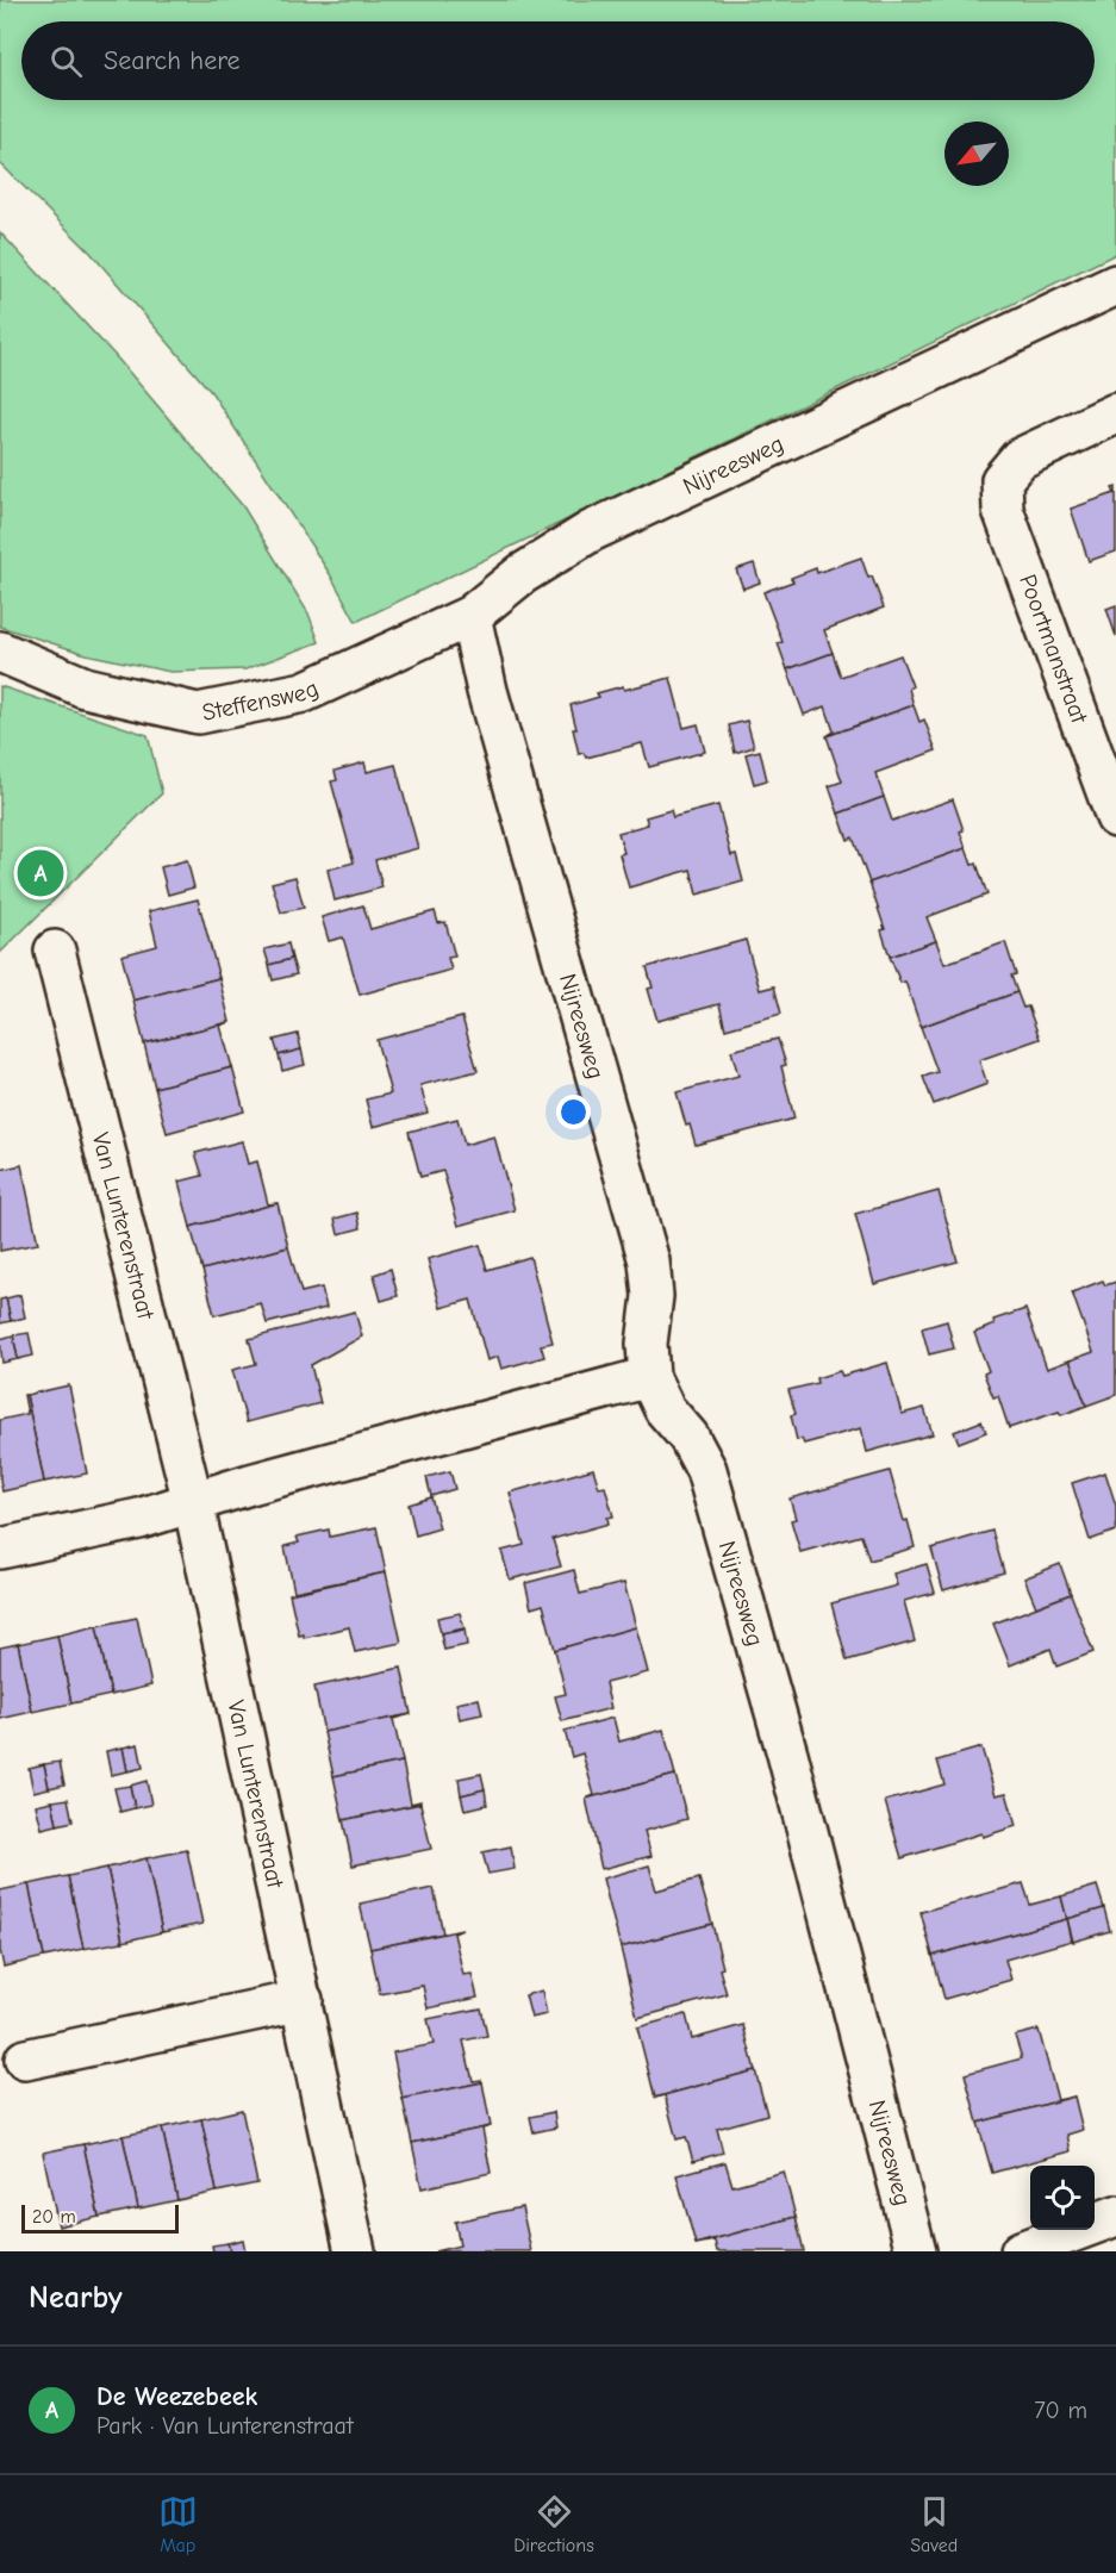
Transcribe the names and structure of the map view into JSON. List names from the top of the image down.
{
  "streets": {
    "street": [
      "Nijreesweg",
      "Poortmanstraat",
      "Steffensweg",
      "Van Lunterenstraat"
    ]
  },
  "crossings": [
    ["Nijreesweg", "Steffensweg"]
  ],
  "scale_bar": "20 m",
  "north": "bottom left",
  "page": {
    "search": "Search here",
    "pins": "A",
    "scale": "20 m",
    "heading": "Nearby",
    "list": [
      {
        "mark": "A",
        "name": "De Weezebeek",
        "note": "Park · Van Lunterenstraat",
        "value": "70 m"
      }
    ],
    "nav": ["Map", "Directions", "Saved"]
  }
}
